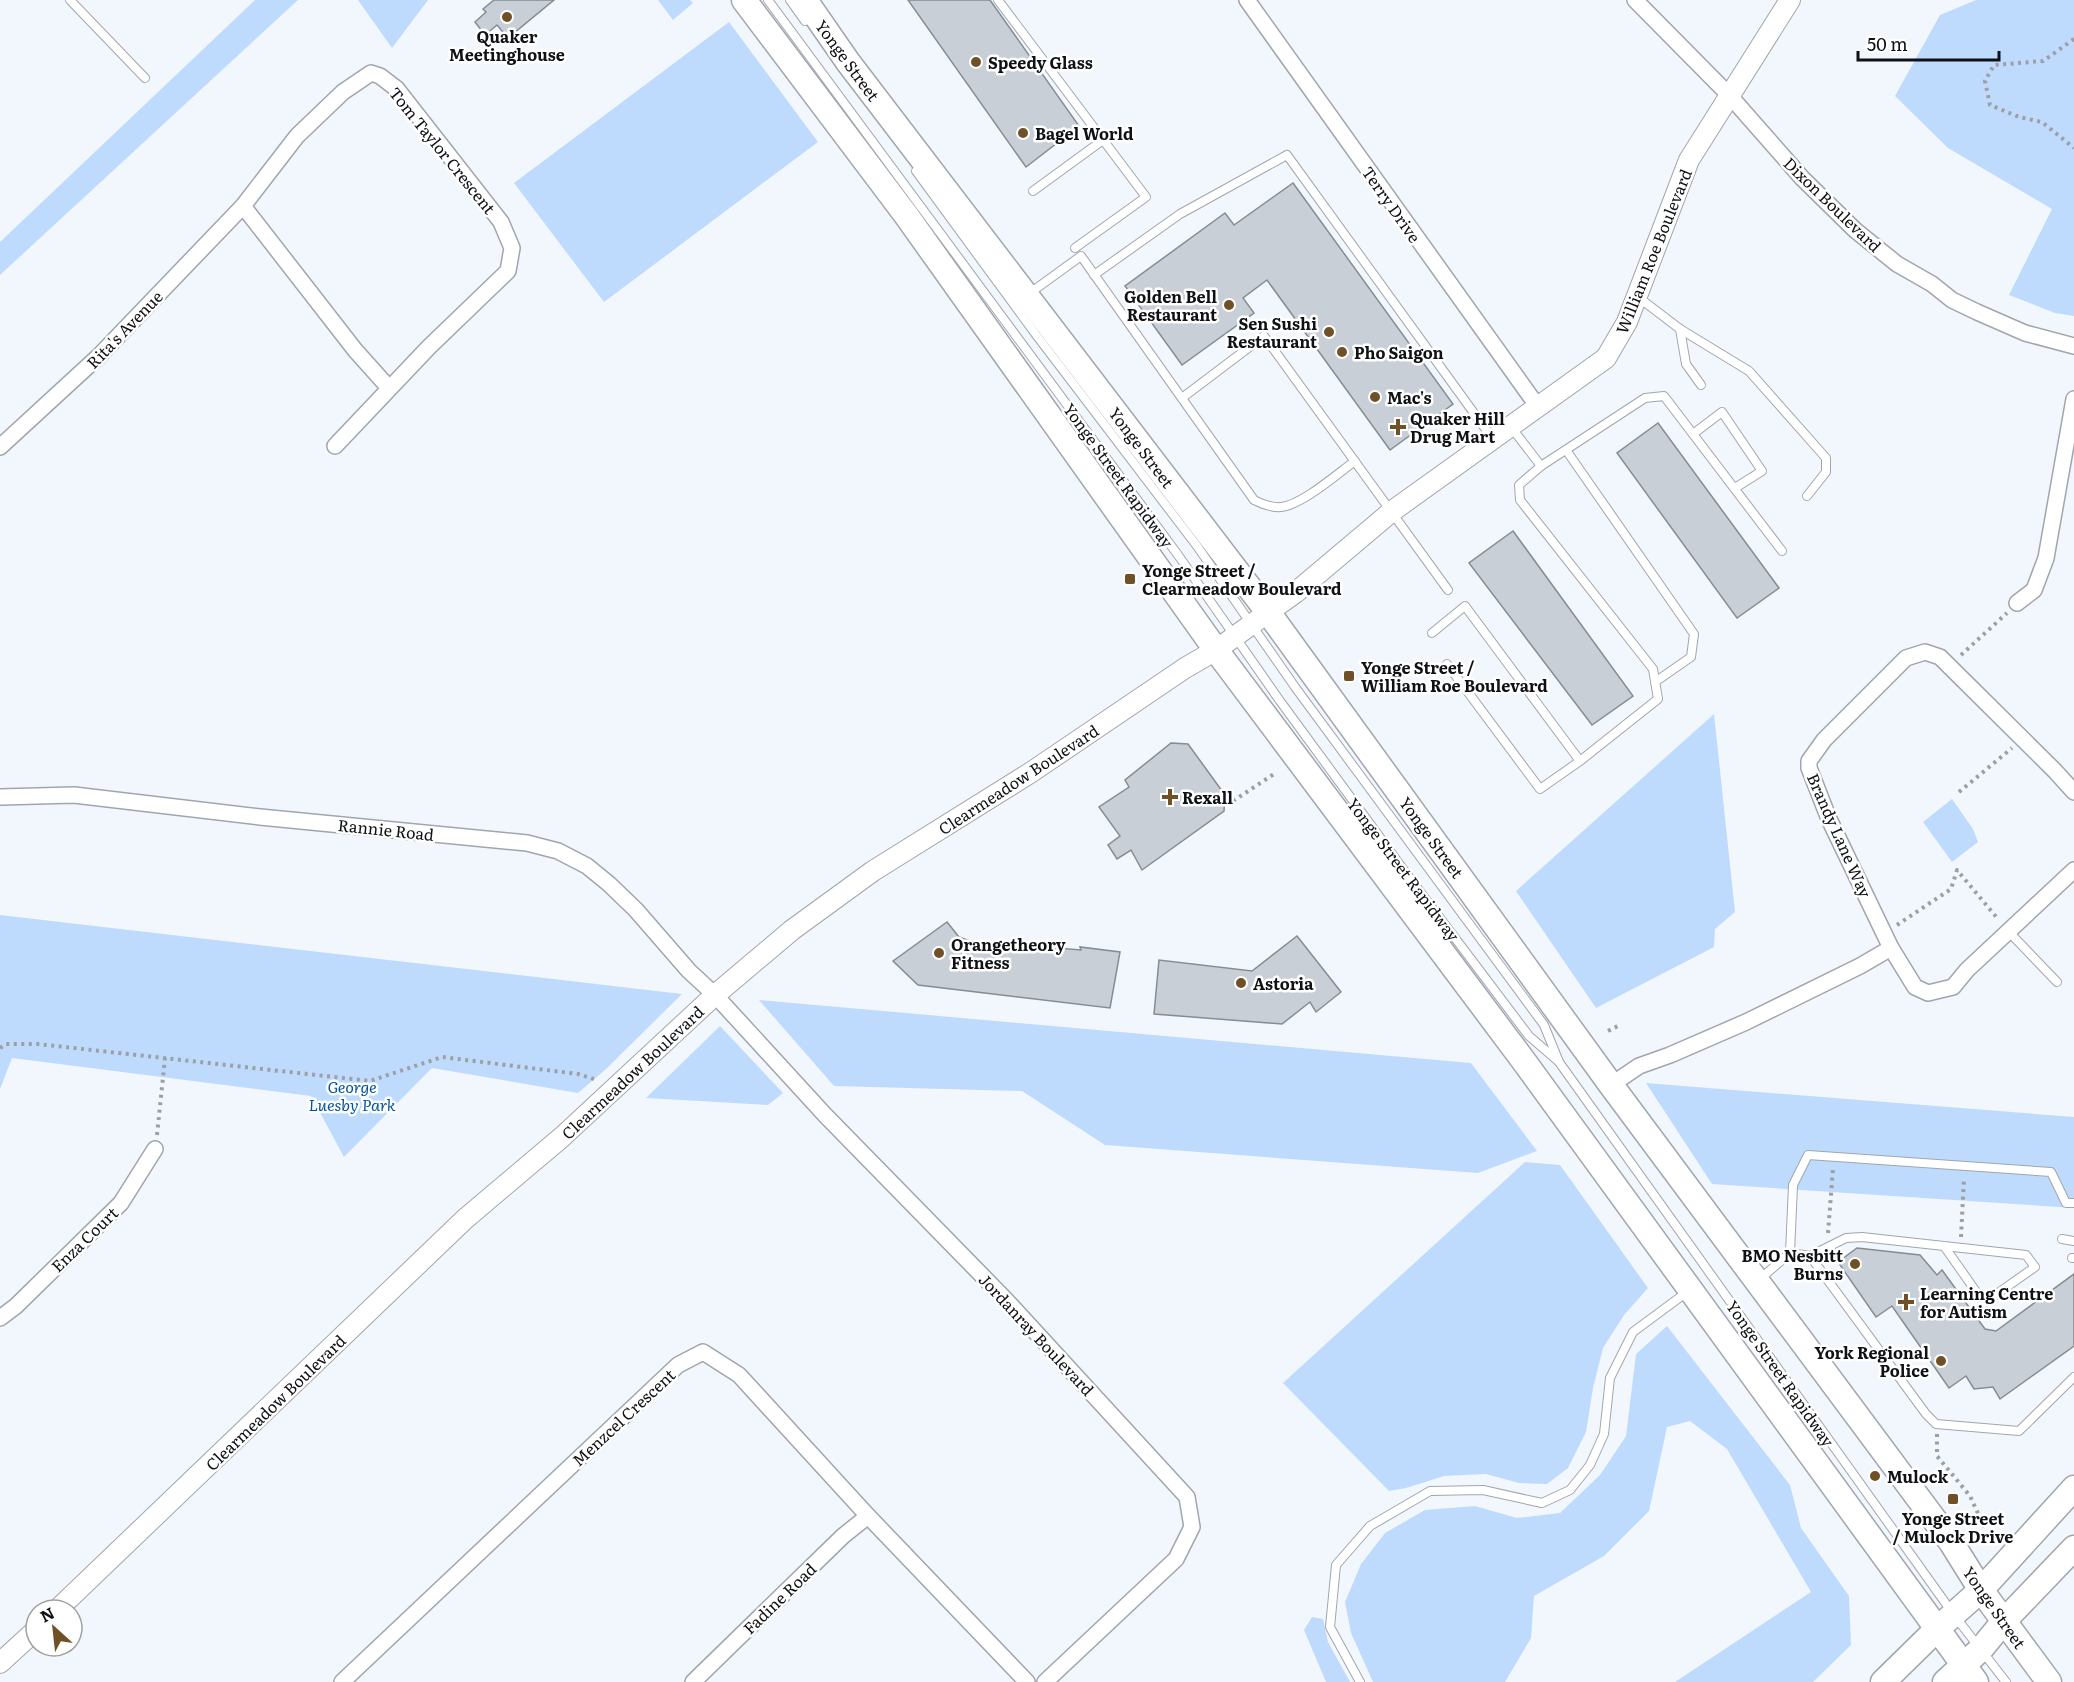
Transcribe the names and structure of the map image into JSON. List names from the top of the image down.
{
  "streets": {
    "main road": ["Yonge Street"],
    "street": [
      "Tom Taylor Crescent",
      "Terry Drive",
      "Dixon Boulevard",
      "William Roe Boulevard",
      "Rita's Avenue",
      "Clearmeadow Boulevard",
      "Rannie Road",
      "Brandy Lane Way",
      "Enza Court",
      "Jordanray Boulevard",
      "Menzcel Crescent",
      "Fadine Road"
    ],
    "lane": ["Yonge Street Rapidway"]
  },
  "crossings": [
    ["Yonge Street", "William Roe Boulevard"],
    ["Yonge Street", "Yonge Street Rapidway"],
    ["Yonge Street", "Clearmeadow Boulevard"],
    ["Tom Taylor Crescent", "Rita's Avenue"],
    ["Terry Drive", "William Roe Boulevard"],
    ["Dixon Boulevard", "William Roe Boulevard"],
    ["William Roe Boulevard", "Yonge Street Rapidway"],
    ["William Roe Boulevard", "Clearmeadow Boulevard"],
    ["Yonge Street Rapidway", "Clearmeadow Boulevard"],
    ["Clearmeadow Boulevard", "Rannie Road"],
    ["Clearmeadow Boulevard", "Jordanray Boulevard"],
    ["Rannie Road", "Jordanray Boulevard"],
    ["Menzcel Crescent", "Fadine Road"]
  ],
  "parks": ["George Luesby Park"],
  "places": {
    "other": [
      "Quaker Meetinghouse",
      "Speedy Glass",
      "Bagel World",
      "Golden Bell Restaurant",
      "Sen Sushi Restaurant",
      "Pho Saigon",
      "Mac's",
      "Orangetheory Fitness",
      "Astoria",
      "BMO Nesbitt Burns",
      "York Regional Police",
      "Mulock"
    ],
    "health": ["Quaker Hill Drug Mart", "Rexall", "Learning Centre for Autism"],
    "transit": ["Yonge Street / Clearmeadow Boulevard", "Yonge Street / William Roe Boulevard", "Yonge Street / Mulock Drive"]
  },
  "scale_bar": "50 m",
  "north": "top left"
}
